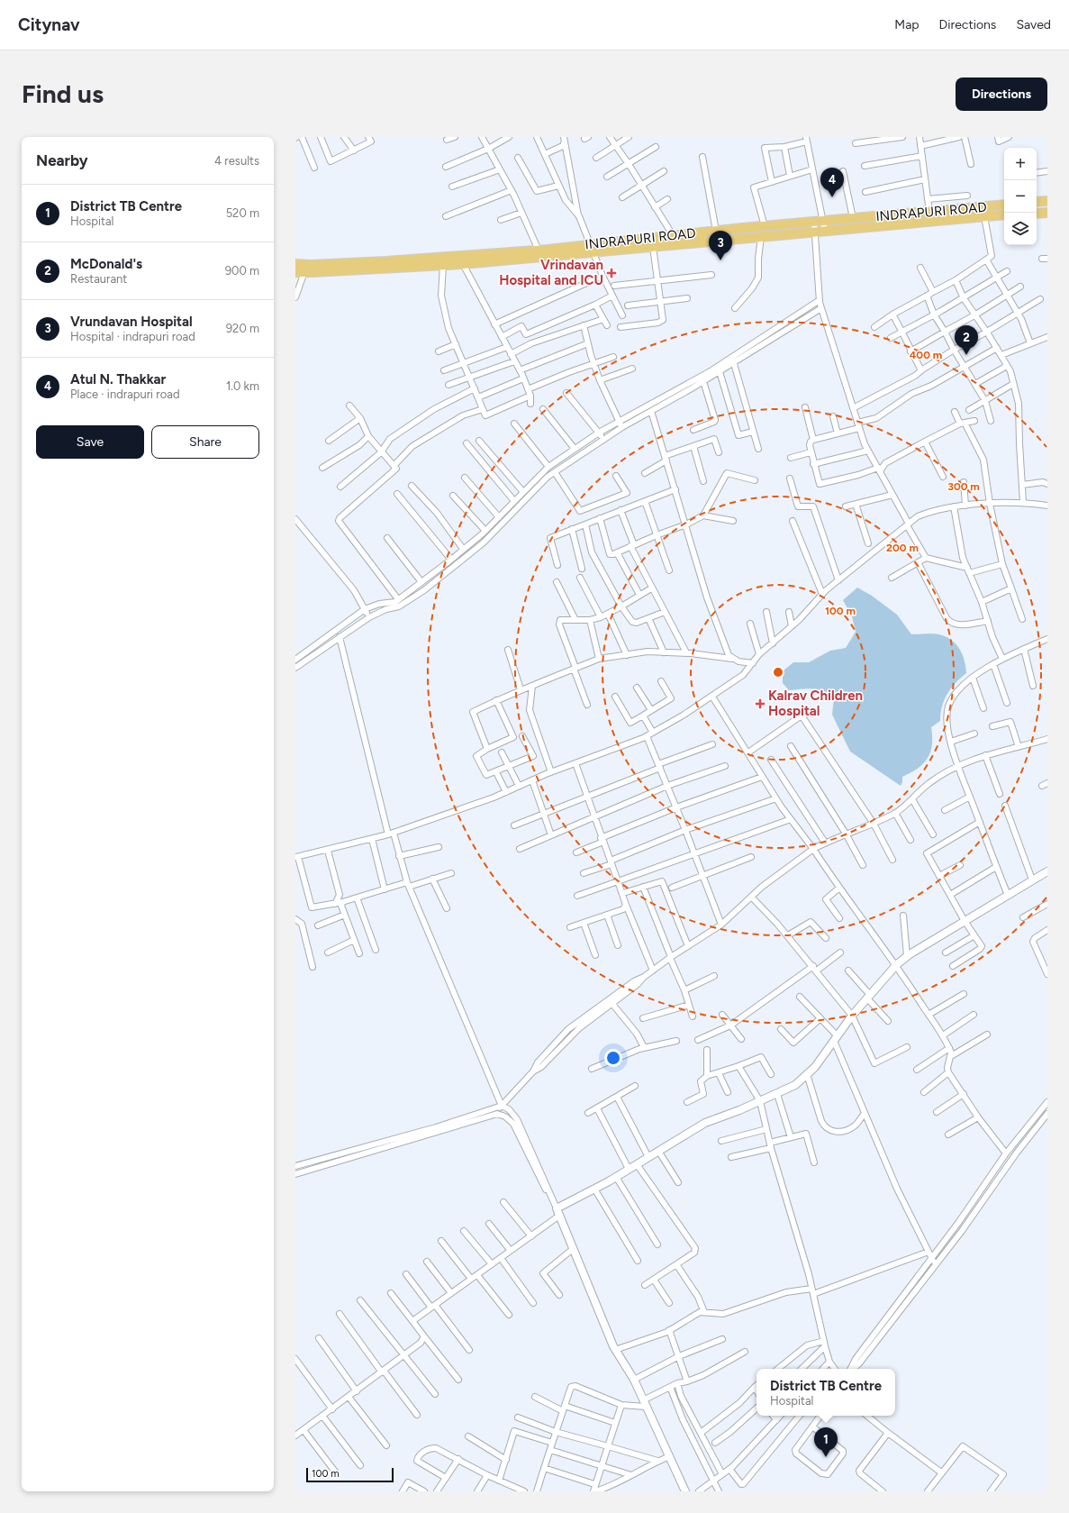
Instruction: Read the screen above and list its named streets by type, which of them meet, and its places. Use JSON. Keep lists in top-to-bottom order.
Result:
{
  "streets": {
    "main road": ["INDRAPURI ROAD"]
  },
  "places": {
    "health": ["Vrindavan Hospital and ICU", "Kalrav Children Hospital"]
  },
  "scale_bar": "100 m",
  "page": {
    "header": "Citynav",
    "nav": ["Map", "Directions", "Saved"],
    "buttons": [
      "Directions",
      ["Save", "Share"]
    ],
    "title": "Find us",
    "heading": ["Nearby", "4 results"],
    "map_buttons": ["+", "−"],
    "pins": [
      "4",
      "3",
      "2",
      "1"
    ],
    "list": [
      {
        "mark": "1",
        "name": "District TB Centre",
        "note": "Hospital",
        "value": "520 m"
      },
      {
        "mark": "2",
        "name": "McDonald's",
        "note": "Restaurant",
        "value": "900 m"
      },
      {
        "mark": "3",
        "name": "Vrundavan Hospital",
        "note": "Hospital · indrapuri road",
        "value": "920 m"
      },
      {
        "mark": "4",
        "name": "Atul N. Thakkar",
        "note": "Place · indrapuri road",
        "value": "1.0 km"
      }
    ],
    "popup": ["District TB Centre", "Hospital"],
    "scale": "100 m"
  },
  "rings": [
    "400 m",
    "300 m",
    "200 m",
    "100 m"
  ]
}
